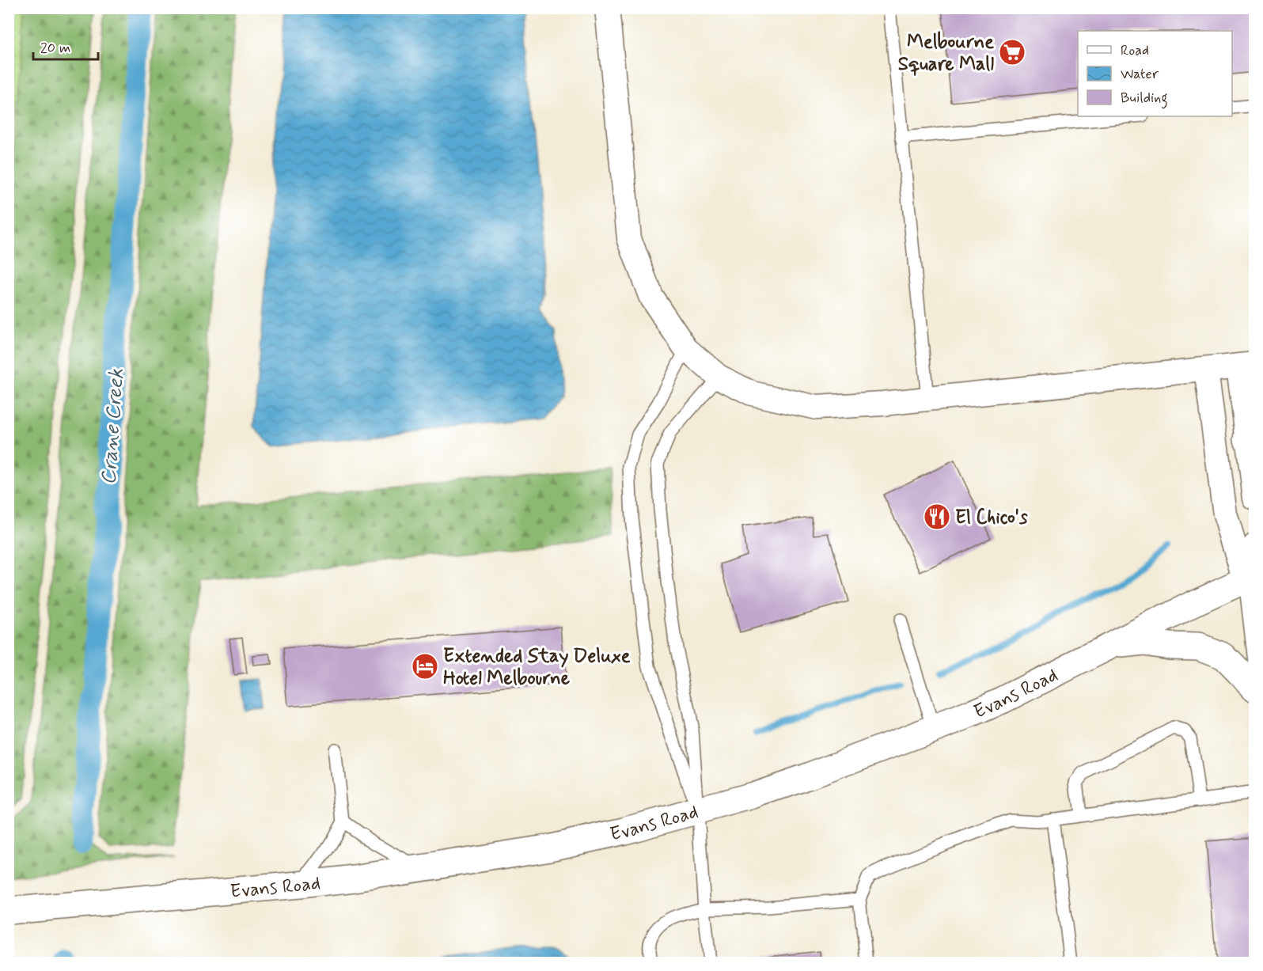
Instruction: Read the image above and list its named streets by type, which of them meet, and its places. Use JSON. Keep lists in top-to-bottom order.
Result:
{
  "streets": {
    "street": ["Evans Road"]
  },
  "water": ["Crane Creek"],
  "places": {
    "supermarket": ["Melbourne Square Mall"],
    "restaurant": ["El Chico's"],
    "hotel": ["Extended Stay Deluxe Hotel Melbourne"]
  },
  "legend": ["Road", "Water", "Building"],
  "scale_bar": "20 m"
}
